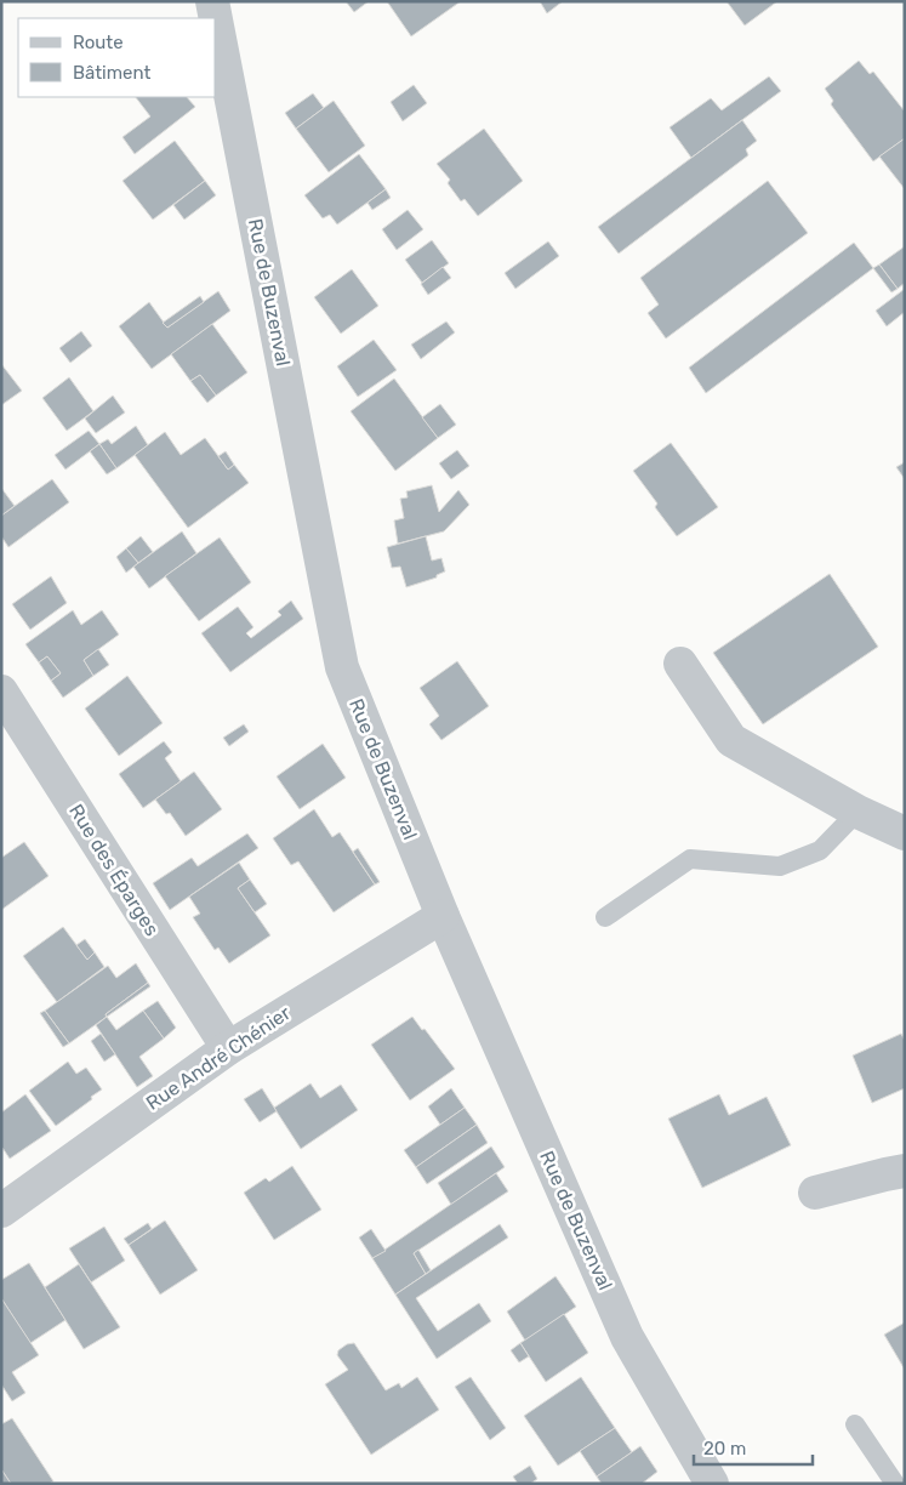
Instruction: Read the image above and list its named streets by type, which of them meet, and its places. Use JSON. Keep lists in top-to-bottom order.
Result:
{
  "streets": {
    "street": ["Rue de Buzenval", "Rue des Éparges", "Rue André Chénier"]
  },
  "crossings": [
    ["Rue de Buzenval", "Rue André Chénier"],
    ["Rue des Éparges", "Rue André Chénier"]
  ],
  "legend": ["Route", "Bâtiment"],
  "scale_bar": "20 m"
}
